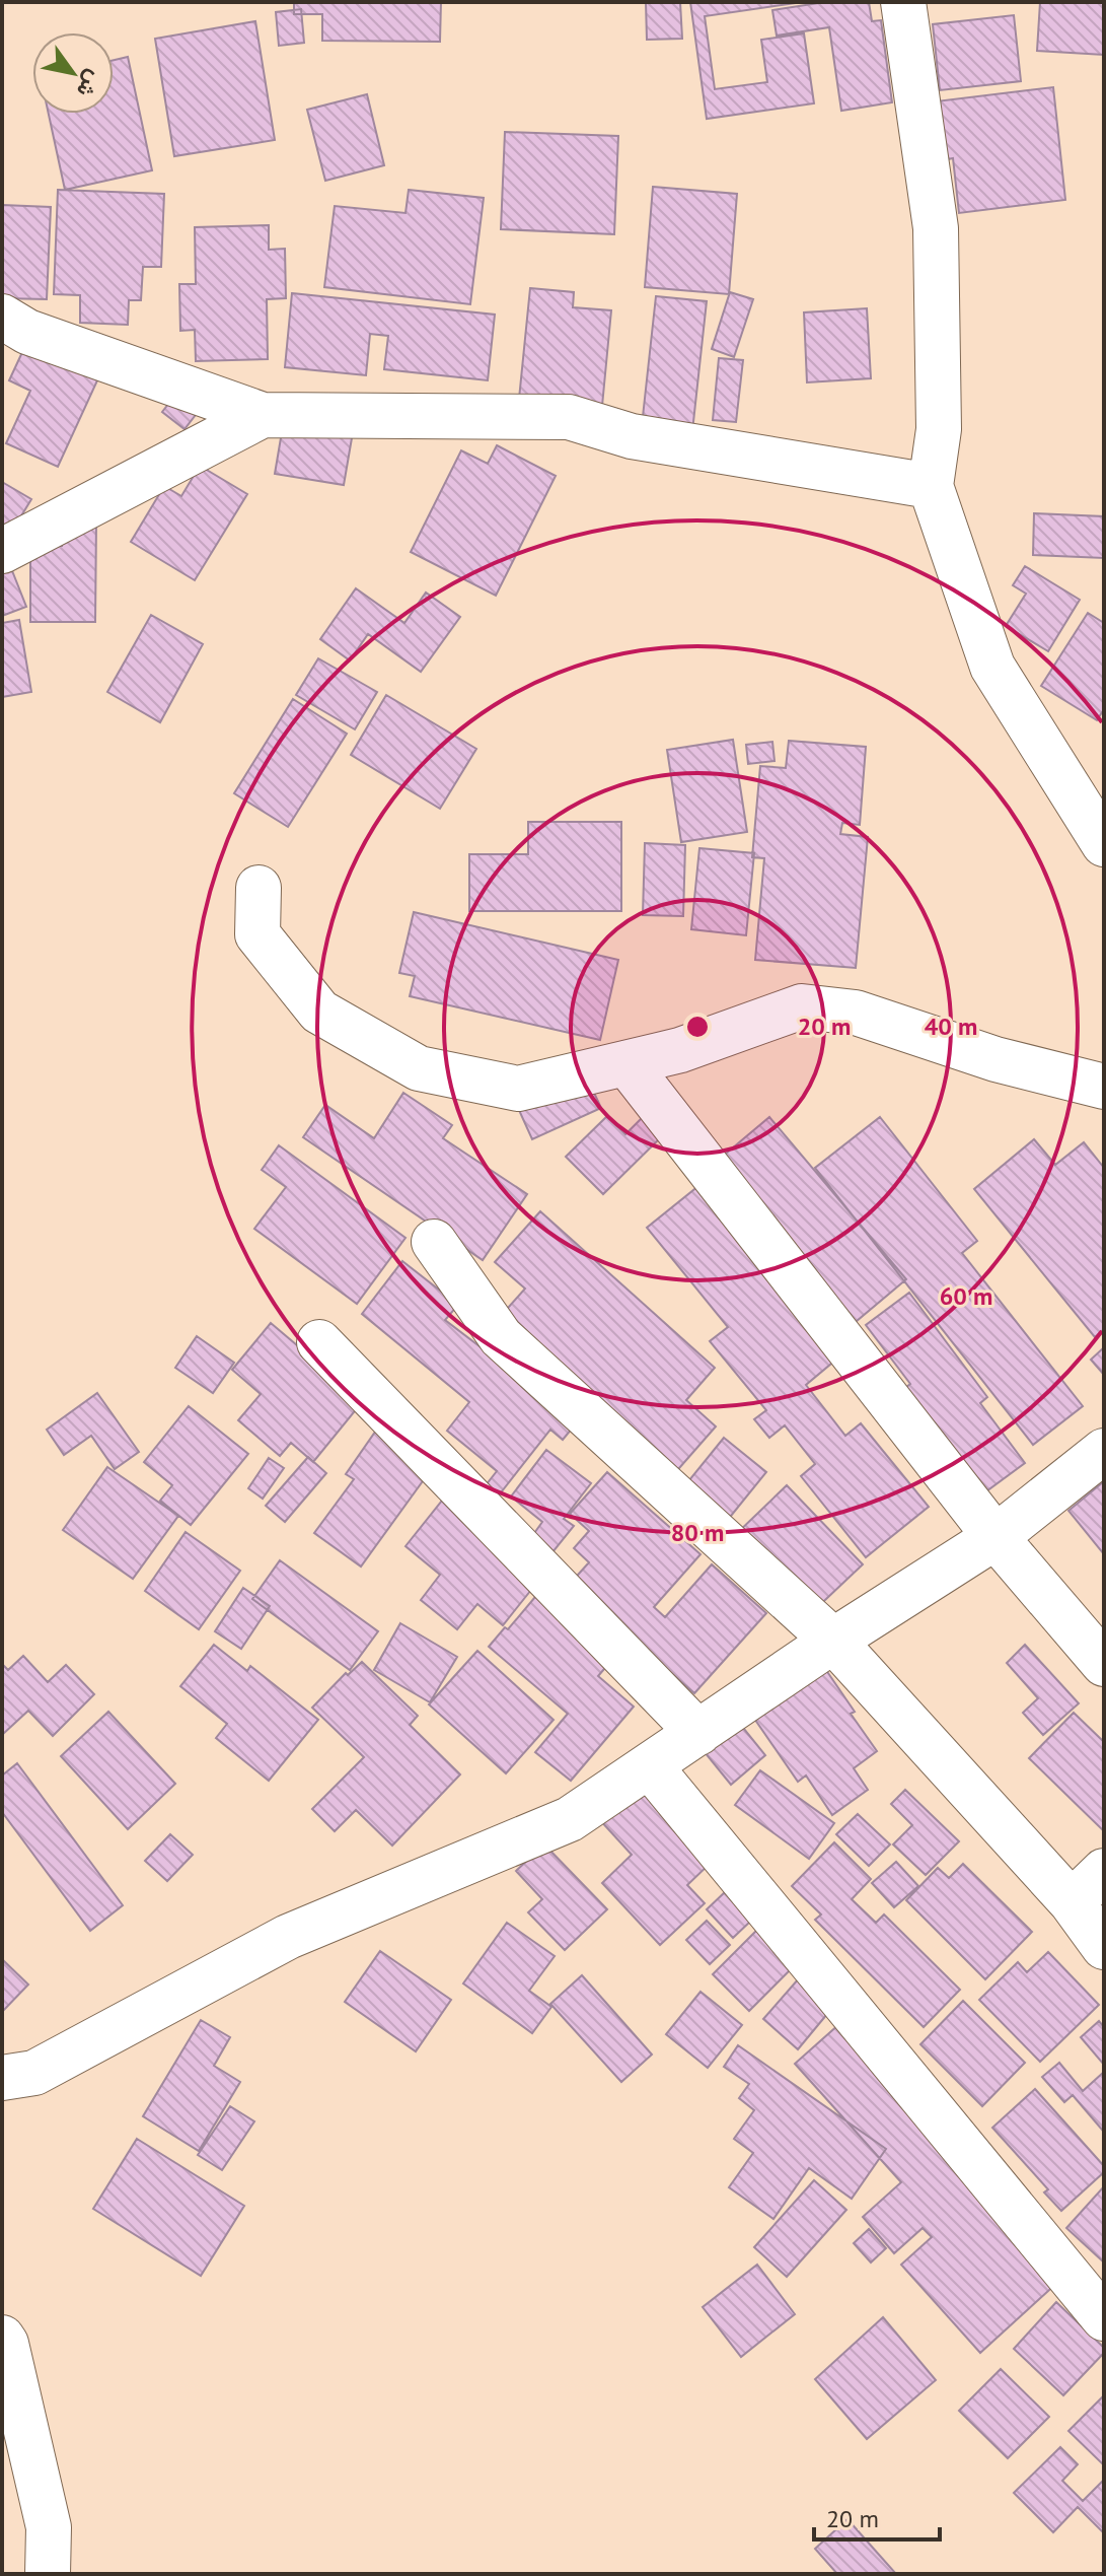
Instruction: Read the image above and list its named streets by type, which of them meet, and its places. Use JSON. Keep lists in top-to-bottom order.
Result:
{
  "scale_bar": "20 m",
  "north": "bottom right",
  "rings": [
    "20 m",
    "40 m",
    "60 m",
    "80 m"
  ]
}
